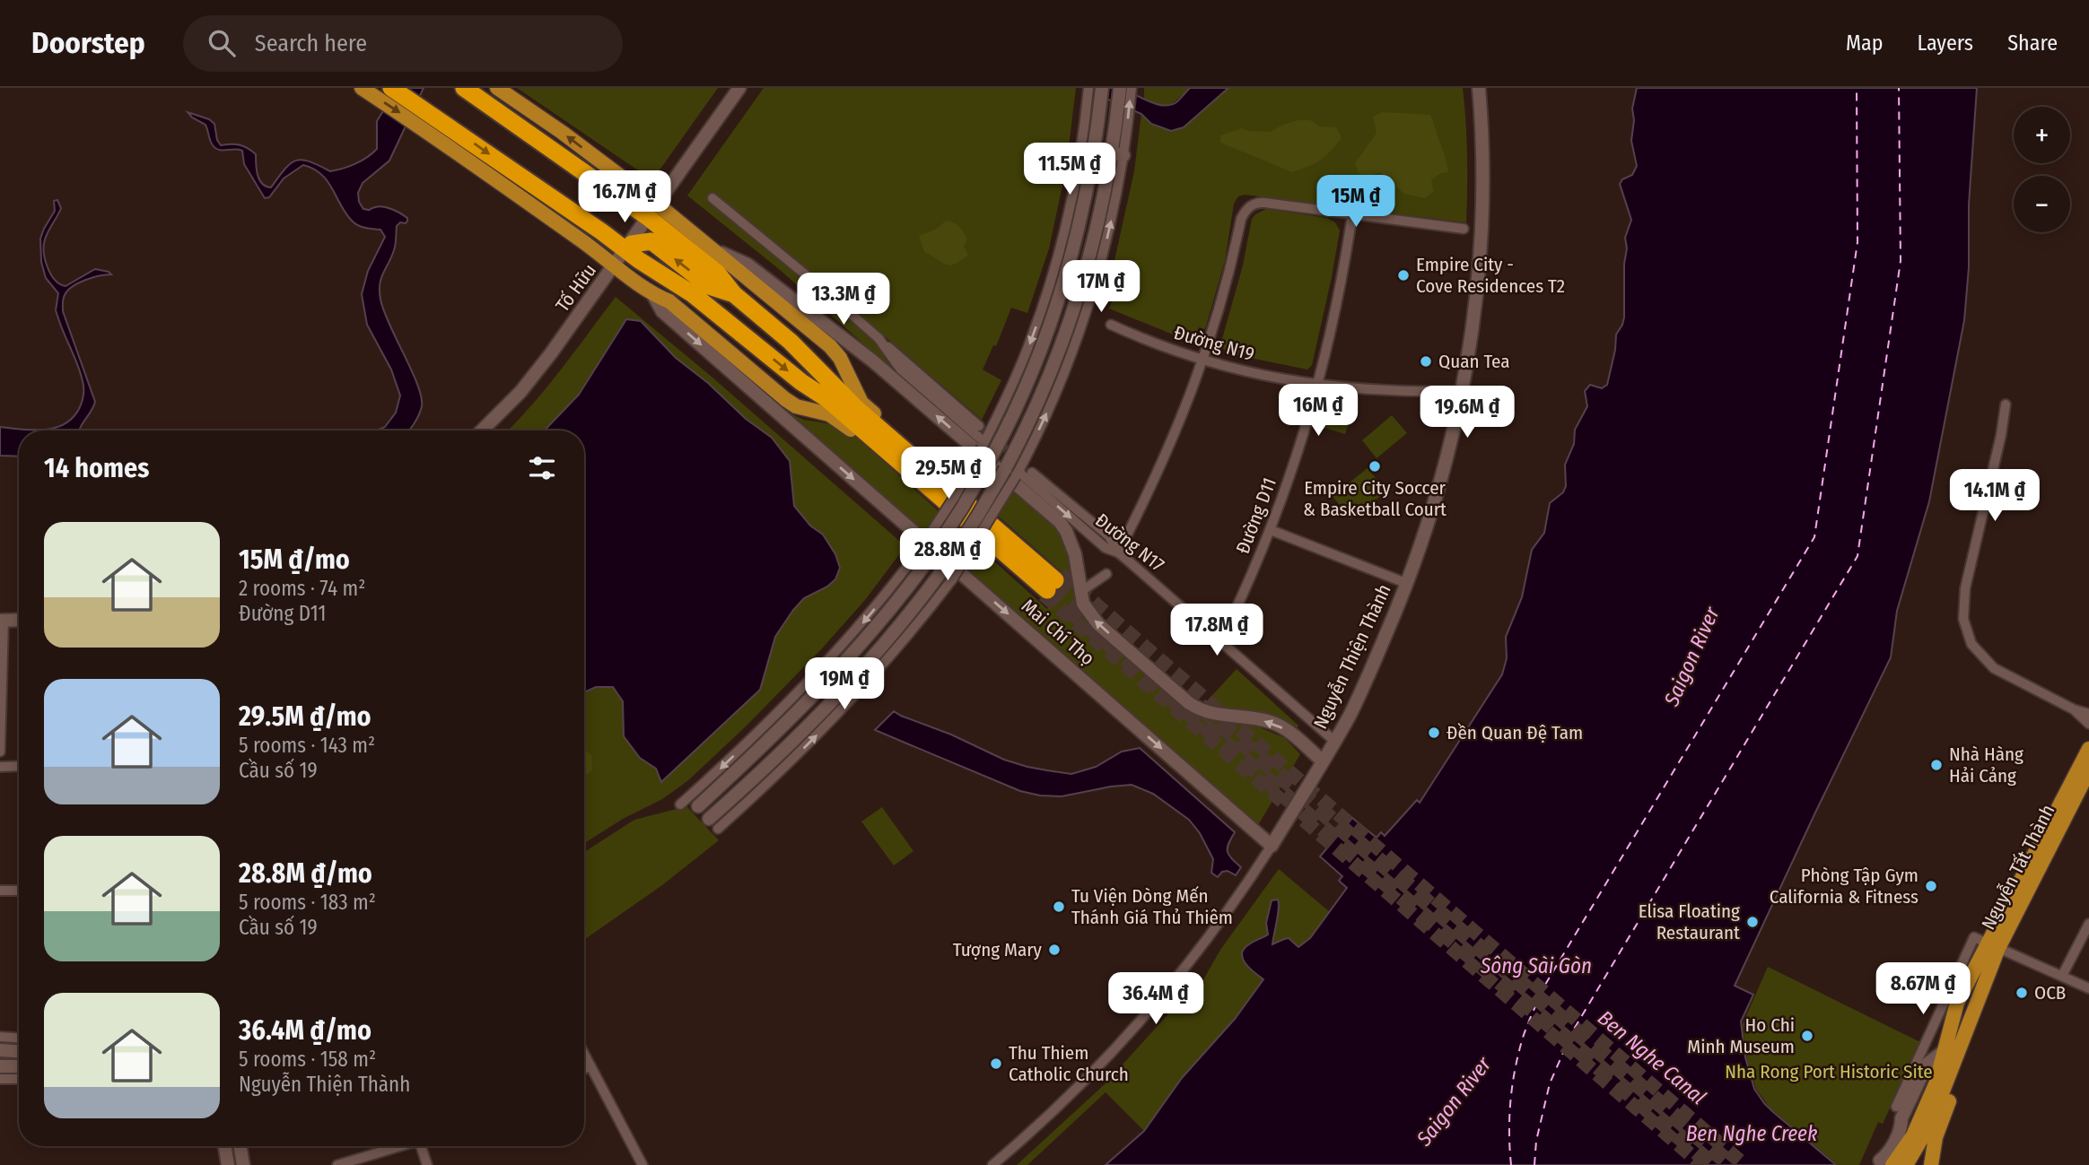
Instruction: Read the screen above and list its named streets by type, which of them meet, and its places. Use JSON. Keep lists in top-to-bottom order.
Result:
{
  "streets": {
    "main road": ["Mai Chí Thọ", "Nguyễn Tất Thành"],
    "street": [
      "Tố Hữu",
      "Đường N19",
      "Đường D11",
      "Đường N17",
      "Nguyễn Thiện Thành"
    ]
  },
  "crossings": [
    ["Tố Hữu", "Mai Chí Thọ"],
    ["Đường N19", "Đường D11"],
    ["Đường N19", "Nguyễn Thiện Thành"],
    ["Đường D11", "Đường N17"],
    ["Đường N17", "Nguyễn Thiện Thành"],
    ["Mai Chí Thọ", "Nguyễn Thiện Thành"]
  ],
  "water": [
    "Saigon River",
    "Sông Sài Gòn",
    "Ben Nghe Canal",
    "Ben Nghe Creek"
  ],
  "parks": ["Nha Rong Port Historic Site"],
  "places": [
    "Empire City - Cove Residences T2",
    "Quan Tea",
    "Empire City Soccer & Basketball Court",
    "Đền Quan Đệ Tam",
    "Nhà Hàng Hải Cảng",
    "Phòng Tập Gym California & Fitness",
    "Tu Viện Dòng Mến Thánh Giá Thủ Thiêm",
    "Elisa Floating Restaurant",
    "Tượng Mary",
    "OCB",
    "Ho Chi Minh Museum",
    "Thu Thiem Catholic Church"
  ],
  "page": {
    "header": "Doorstep",
    "search": "Search here",
    "nav": ["Map", "Layers", "Share"],
    "map_buttons": ["+", "−"],
    "price": [
      "11.5M ₫",
      "16.7M ₫",
      "15M ₫",
      "17M ₫",
      "13.3M ₫",
      "16M ₫",
      "19.6M ₫",
      "29.5M ₫",
      "14.1M ₫",
      "28.8M ₫",
      "17.8M ₫",
      "19M ₫",
      "8.67M ₫",
      "36.4M ₫"
    ],
    "heading": "14 homes",
    "list": [
      {
        "name": "15M ₫/mo",
        "note": "2 rooms · 74 m² · Đường D11"
      },
      {
        "name": "29.5M ₫/mo",
        "note": "5 rooms · 143 m² · Cầu số 19"
      },
      {
        "name": "28.8M ₫/mo",
        "note": "5 rooms · 183 m² · Cầu số 19"
      },
      {
        "name": "36.4M ₫/mo",
        "note": "5 rooms · 158 m² · Nguyễn Thiện Thành"
      }
    ]
  }
}
